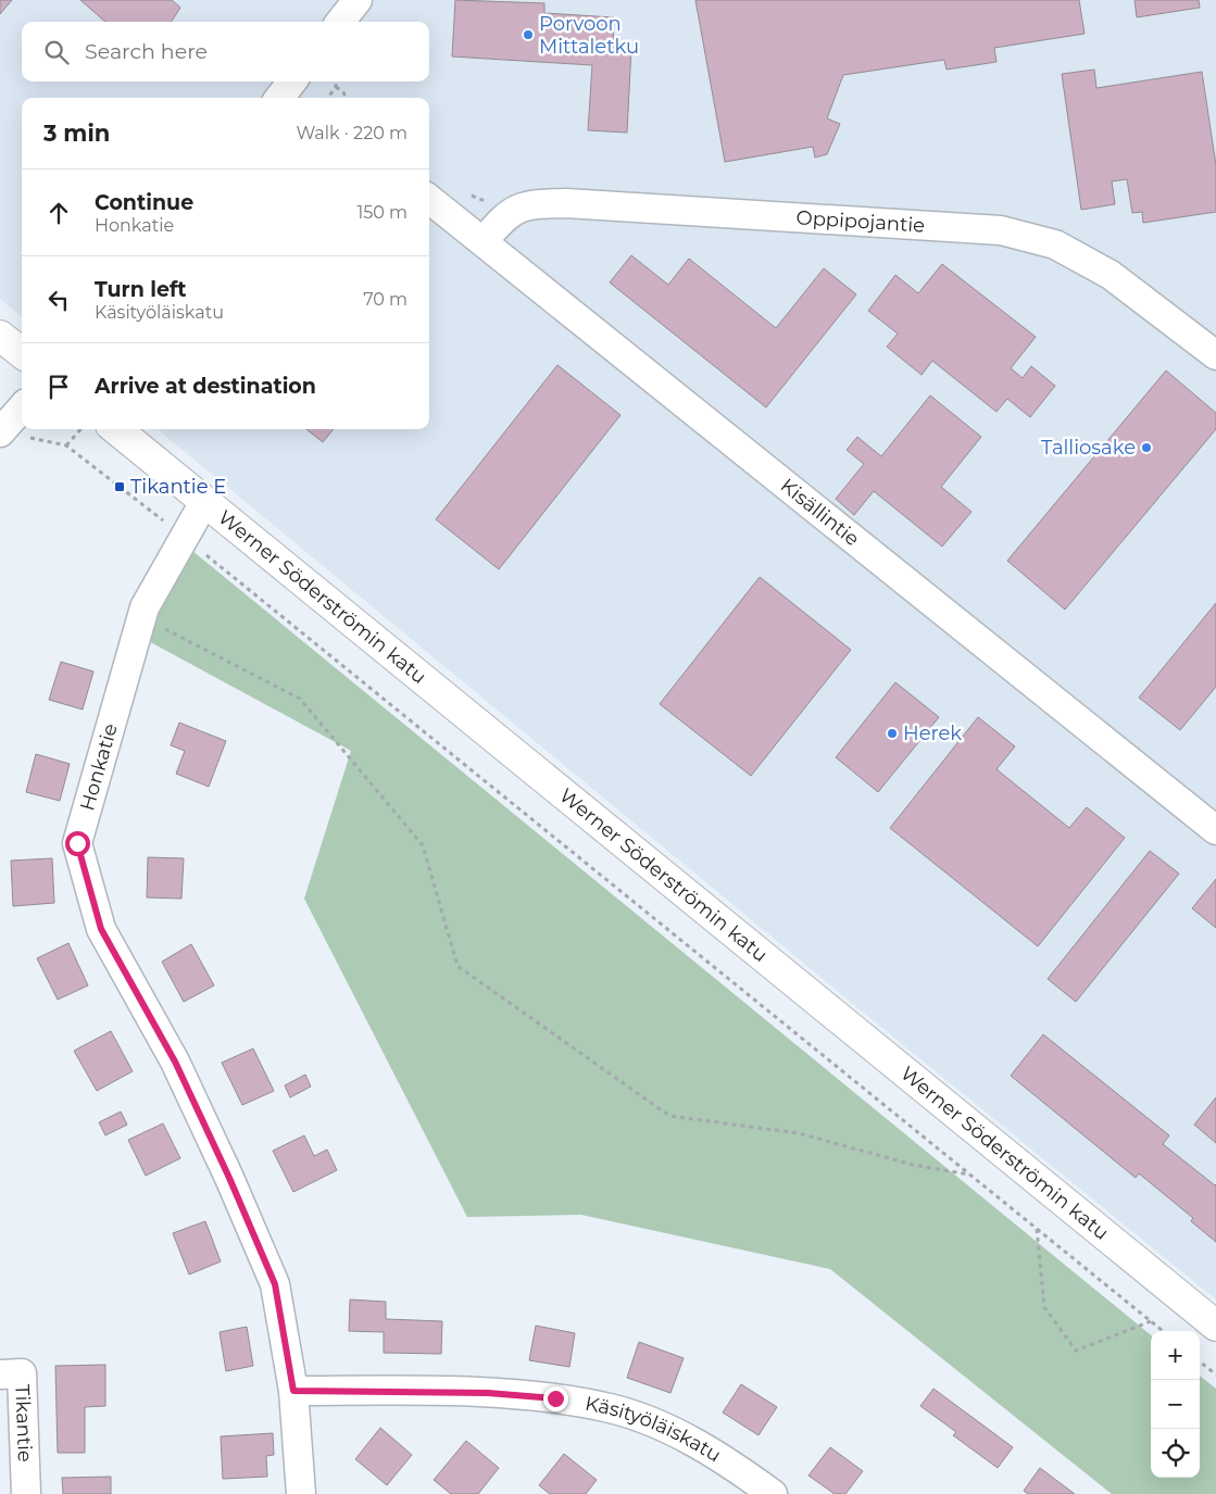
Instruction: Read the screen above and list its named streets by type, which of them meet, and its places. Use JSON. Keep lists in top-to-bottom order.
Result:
{
  "streets": {
    "street": [
      "Oppipojantie",
      "Kisällintie",
      "Werner Söderströmin katu",
      "Honkatie",
      "Tikantie",
      "Käsityöläiskatu"
    ]
  },
  "crossings": [
    ["Oppipojantie", "Kisällintie"],
    ["Werner Söderströmin katu", "Honkatie"],
    ["Honkatie", "Käsityöläiskatu"]
  ],
  "places": {
    "other": ["Porvoon Mittaletku", "Talliosake", "Herek"],
    "transit": ["Tikantie E"]
  },
  "page": {
    "search": "Search here",
    "heading": ["3 min", "Walk · 220 m"],
    "list": [
      ["Continue", "Honkatie", "150 m"],
      ["Turn left", "Käsityöläiskatu", "70 m"],
      "Arrive at destination"
    ],
    "map_buttons": ["+", "−"]
  }
}
